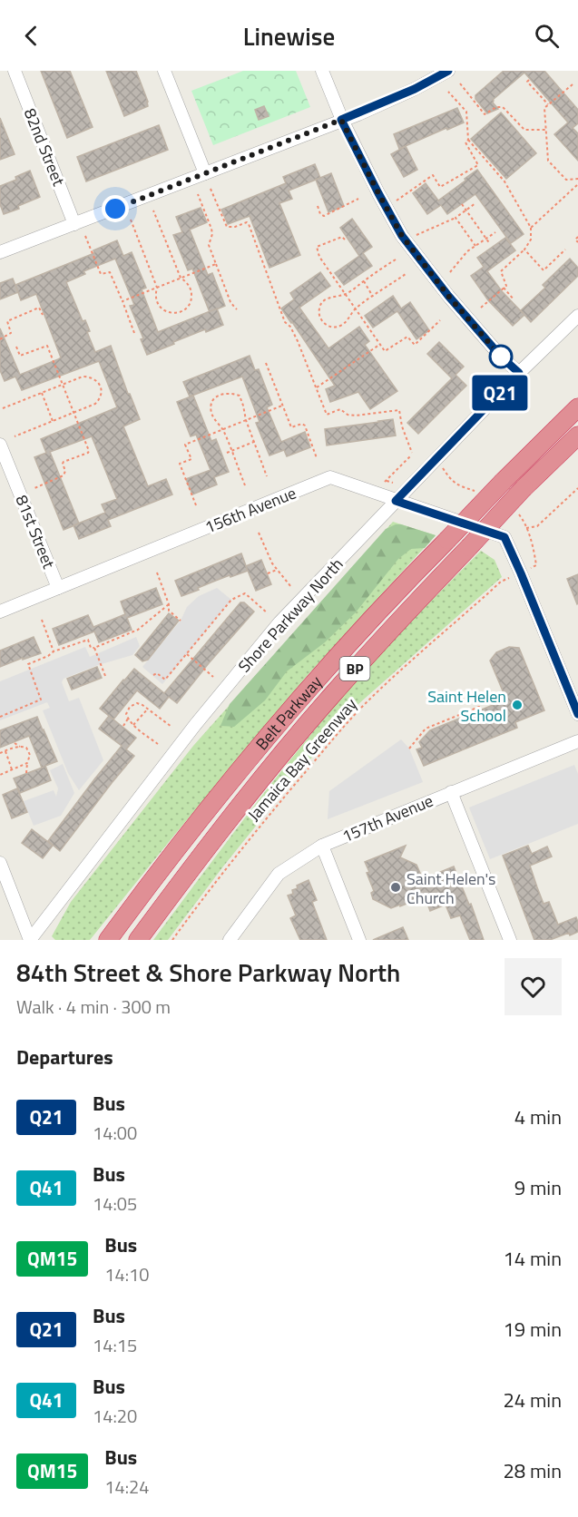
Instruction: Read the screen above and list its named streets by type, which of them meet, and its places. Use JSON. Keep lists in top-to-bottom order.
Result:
{
  "streets": {
    "highway": ["BP", "Belt Parkway"],
    "street": [
      "82nd Street",
      "156th Avenue",
      "81st Street",
      "Shore Parkway North",
      "157th Avenue"
    ],
    "path": ["Jamaica Bay Greenway"]
  },
  "crossings": [
    ["156th Avenue", "81st Street"],
    ["156th Avenue", "Shore Parkway North"],
    ["156th Avenue", "Jamaica Bay Greenway"]
  ],
  "places": ["Saint Helen School", "Saint Helen's Church"],
  "lines": ["bus line Q21"],
  "page": {
    "header": "Linewise",
    "on_map": "Q21",
    "heading": [
      ["84th Street & Shore Parkway North", "Walk · 4 min · 300 m"],
      "Departures"
    ],
    "list": [
      {
        "mark": "Q21",
        "name": "Bus",
        "note": "14:00",
        "value": "4 min"
      },
      {
        "mark": "Q41",
        "name": "Bus",
        "note": "14:05",
        "value": "9 min"
      },
      {
        "mark": "QM15",
        "name": "Bus",
        "note": "14:10",
        "value": "14 min"
      },
      {
        "mark": "Q21",
        "name": "Bus",
        "note": "14:15",
        "value": "19 min"
      },
      {
        "mark": "Q41",
        "name": "Bus",
        "note": "14:20",
        "value": "24 min"
      },
      {
        "mark": "QM15",
        "name": "Bus",
        "note": "14:24",
        "value": "28 min"
      }
    ]
  }
}
